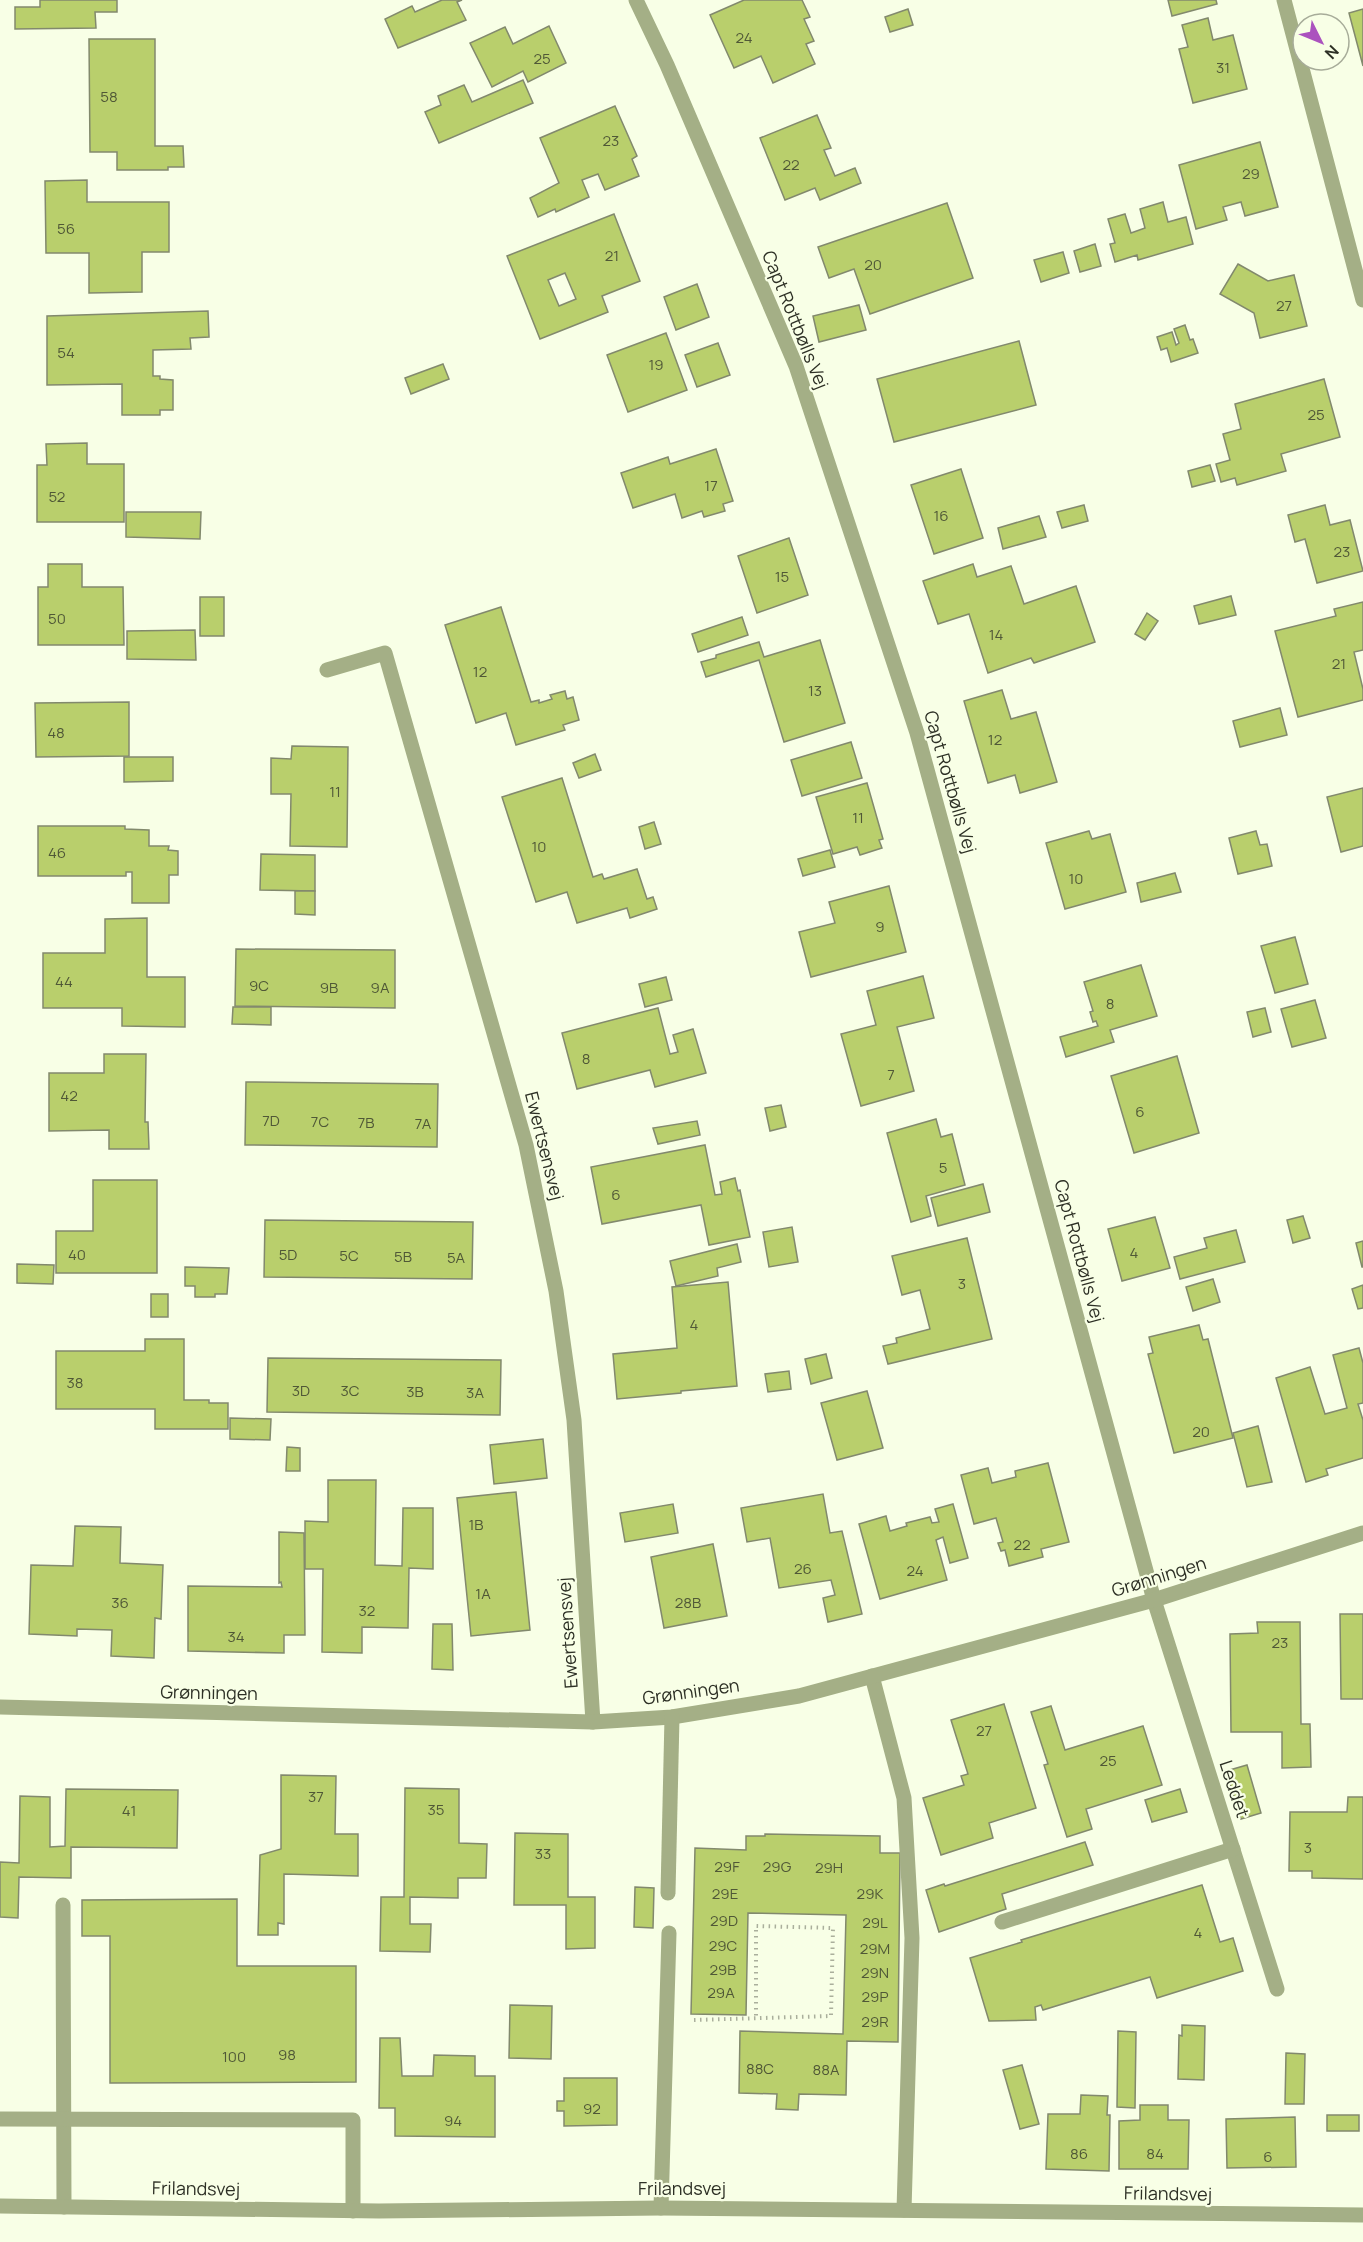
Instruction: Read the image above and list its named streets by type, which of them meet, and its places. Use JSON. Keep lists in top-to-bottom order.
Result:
{
  "streets": {
    "street": [
      "Capt Rottbølls Vej",
      "Ewertsensvej",
      "Grønningen",
      "Leddet",
      "Frilandsvej"
    ]
  },
  "crossings": [
    ["Capt Rottbølls Vej", "Grønningen"],
    ["Capt Rottbølls Vej", "Leddet"],
    ["Ewertsensvej", "Grønningen"],
    ["Grønningen", "Leddet"]
  ],
  "house_numbers": [
    "24",
    "25",
    "31",
    "58",
    "23",
    "22",
    "29",
    "56",
    "21",
    "20",
    "27",
    "54",
    "19",
    "25",
    "17",
    "52",
    "16",
    "23",
    "15",
    "50",
    "14",
    "21",
    "12",
    "13",
    "48",
    "12",
    "11",
    "11",
    "10",
    "46",
    "10",
    "9",
    "44",
    "9C",
    "9B",
    "9A",
    "8",
    "8",
    "7",
    "42",
    "6",
    "7D",
    "7C",
    "7B",
    "7A",
    "5",
    "6",
    "4",
    "40",
    "5D",
    "5C",
    "5B",
    "5A",
    "3",
    "4",
    "38",
    "3D",
    "3C",
    "3B",
    "3A",
    "20",
    "1B",
    "22",
    "26",
    "24",
    "1A",
    "36",
    "28B",
    "32",
    "34",
    "23",
    "27",
    "25",
    "37",
    "35",
    "41",
    "3",
    "33",
    "29F",
    "29G",
    "29H",
    "29E",
    "29K",
    "29D",
    "29L",
    "4",
    "29C",
    "29M",
    "29B",
    "29N",
    "29A",
    "29P",
    "29R",
    "98",
    "100",
    "88C",
    "88A",
    "92",
    "94",
    "86",
    "84",
    "6"
  ],
  "north": "bottom right"
}
